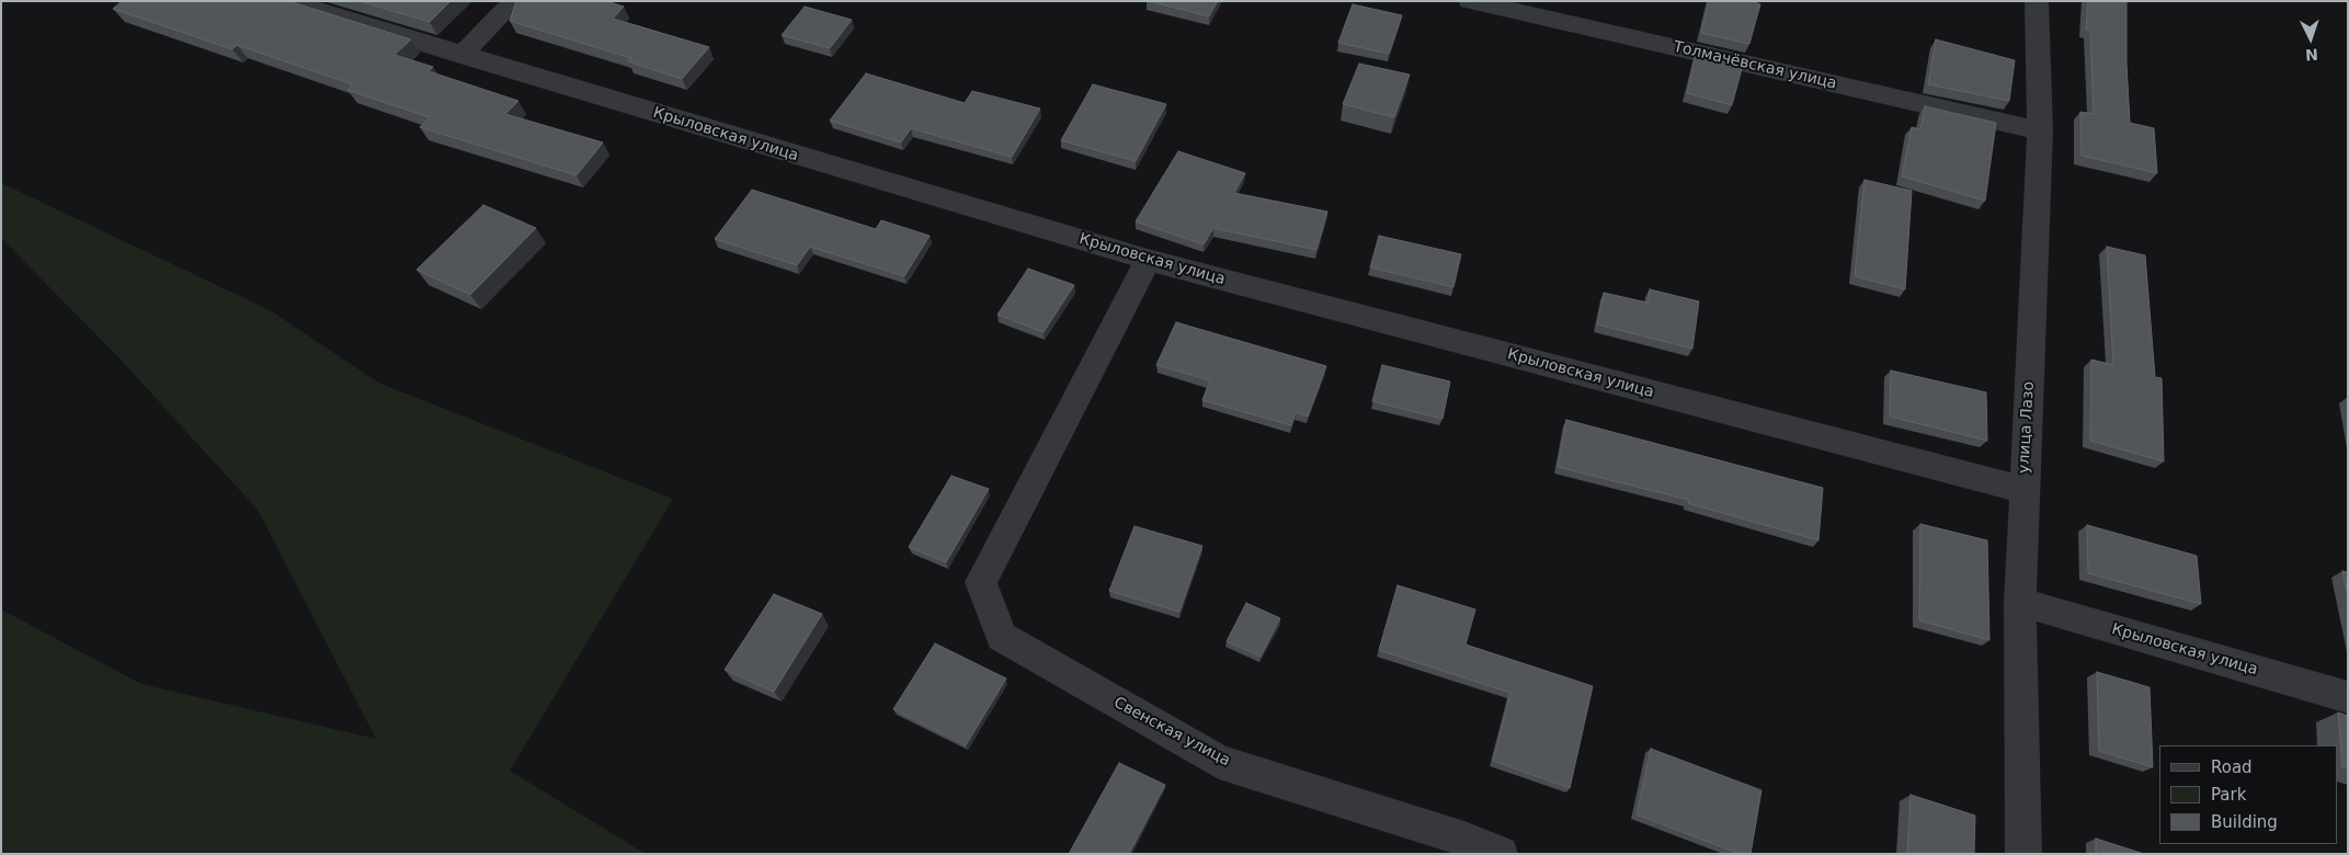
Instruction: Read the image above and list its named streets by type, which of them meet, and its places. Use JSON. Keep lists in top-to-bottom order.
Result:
{
  "streets": {
    "street": [
      "Толмачёвская улица",
      "Крыловская улица",
      "улица Лазо",
      "Свенская улица"
    ]
  },
  "crossings": [
    ["Толмачёвская улица", "улица Лазо"],
    ["Крыловская улица", "улица Лазо"],
    ["Крыловская улица", "Свенская улица"]
  ],
  "legend": ["Road", "Park", "Building"],
  "north": "bottom"
}
